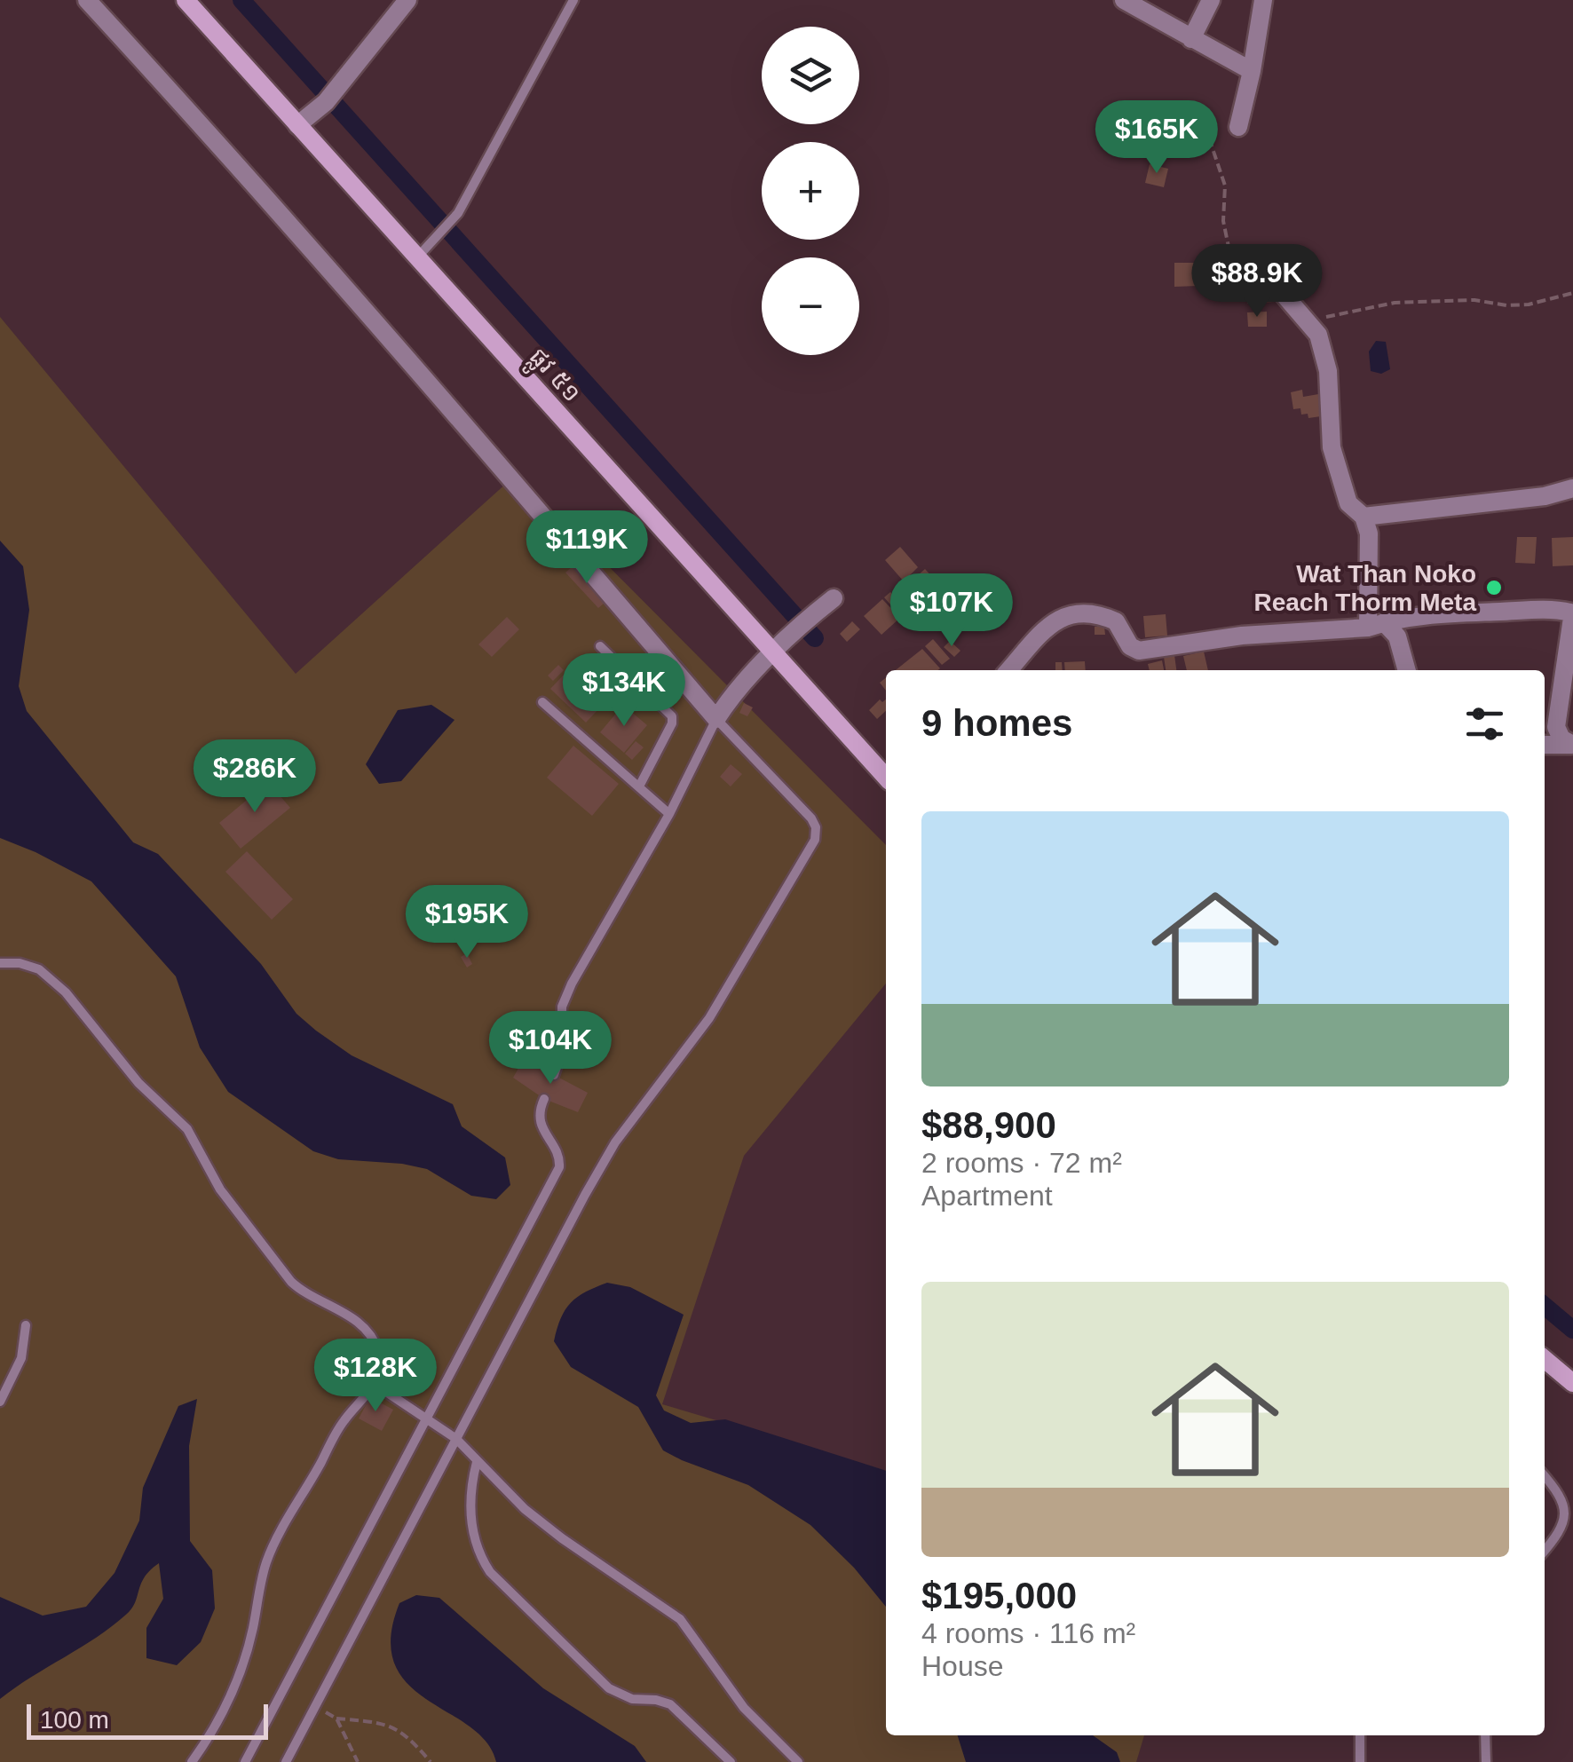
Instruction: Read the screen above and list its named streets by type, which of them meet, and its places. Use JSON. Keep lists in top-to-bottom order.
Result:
{
  "streets": {
    "main road": ["ផ្លូវ ៥១"]
  },
  "places": ["Wat Than Noko Reach Thorm Meta"],
  "scale_bar": "100 m",
  "page": {
    "map_buttons": ["+", "−"],
    "price": [
      "$165K",
      "$88.9K",
      "$119K",
      "$107K",
      "$134K",
      "$286K",
      "$195K",
      "$104K",
      "$128K"
    ],
    "heading": "9 homes",
    "list": [
      {
        "name": "$88,900",
        "note": "2 rooms · 72 m² · Apartment"
      },
      {
        "name": "$195,000",
        "note": "4 rooms · 116 m² · House"
      }
    ],
    "scale": "100 m"
  }
}
